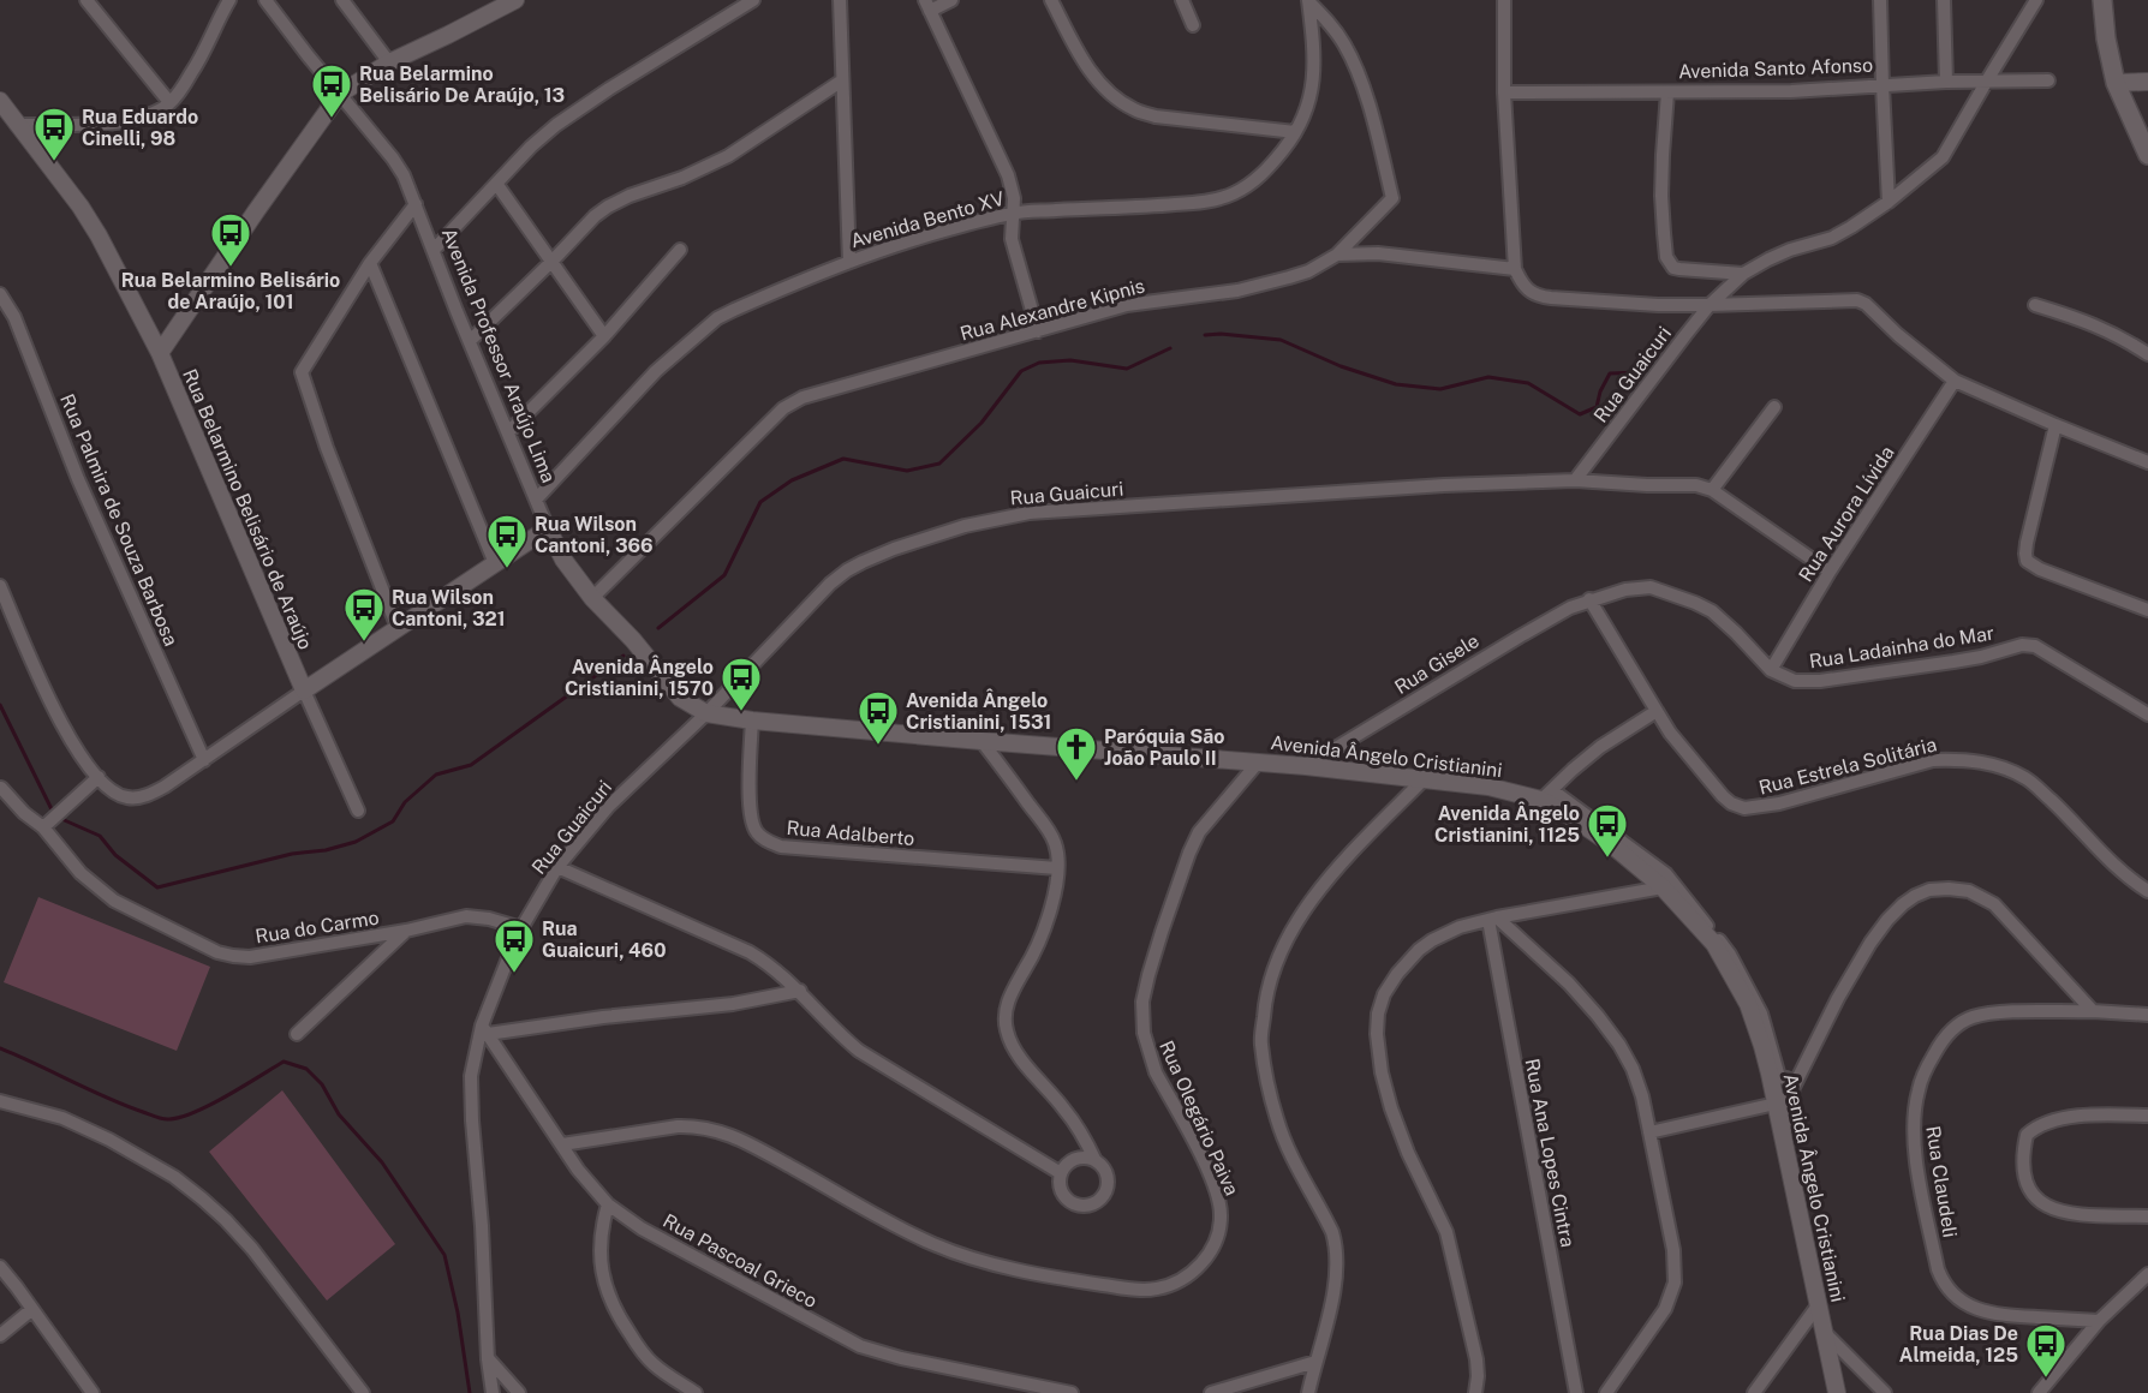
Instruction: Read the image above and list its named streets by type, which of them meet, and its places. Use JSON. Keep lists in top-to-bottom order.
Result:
{
  "streets": {
    "street": [
      "Avenida Santo Afonso",
      "Avenida Bento XV",
      "Rua Alexandre Kipnis",
      "Avenida Professor Araújo Lima",
      "Rua Guaicuri",
      "Rua Belarmino Belisário de Araújo",
      "Rua Aurora Lívida",
      "Rua Palmira de Souza Barbosa",
      "Rua Ladainha do Mar",
      "Rua Gisele",
      "Avenida Ângelo Cristianini",
      "Rua Estrela Solitária",
      "Rua Adalberto",
      "Rua do Carmo",
      "Rua Olegário Paiva",
      "Rua Ana Lopes Cintra",
      "Rua Claudeli",
      "Rua Pascoal Grieco"
    ]
  },
  "crossings": [
    ["Avenida Santo Afonso", "Rua Guaicuri"],
    ["Avenida Bento XV", "Rua Alexandre Kipnis"],
    ["Avenida Bento XV", "Avenida Professor Araújo Lima"],
    ["Rua Alexandre Kipnis", "Avenida Professor Araújo Lima"],
    ["Avenida Professor Araújo Lima", "Rua Guaicuri"],
    ["Avenida Professor Araújo Lima", "Rua Belarmino Belisário de Araújo"],
    ["Avenida Professor Araújo Lima", "Avenida Ângelo Cristianini"],
    ["Rua Guaicuri", "Avenida Ângelo Cristianini"],
    ["Rua Guaicuri", "Rua do Carmo"],
    ["Rua Guaicuri", "Rua Pascoal Grieco"],
    ["Rua Aurora Lívida", "Rua Ladainha do Mar"],
    ["Rua Ladainha do Mar", "Rua Gisele"],
    ["Rua Gisele", "Avenida Ângelo Cristianini"],
    ["Avenida Ângelo Cristianini", "Rua Adalberto"],
    ["Avenida Ângelo Cristianini", "Rua Olegário Paiva"],
    ["Rua Olegário Paiva", "Rua Pascoal Grieco"]
  ],
  "places": {
    "bus stop": [
      "Rua Belarmino Belisário De Araújo, 13",
      "Rua Eduardo Cinelli, 98",
      "Rua Belarmino Belisário de Araújo, 101",
      "Rua Wilson Cantoni, 366",
      "Rua Wilson Cantoni, 321",
      "Avenida Ângelo Cristianini, 1570",
      "Avenida Ângelo Cristianini, 1531",
      "Avenida Ângelo Cristianini, 1125",
      "Rua Guaicuri, 460",
      "Rua Dias De Almeida, 125"
    ],
    "church": ["Paróquia São João Paulo II"]
  }
}
